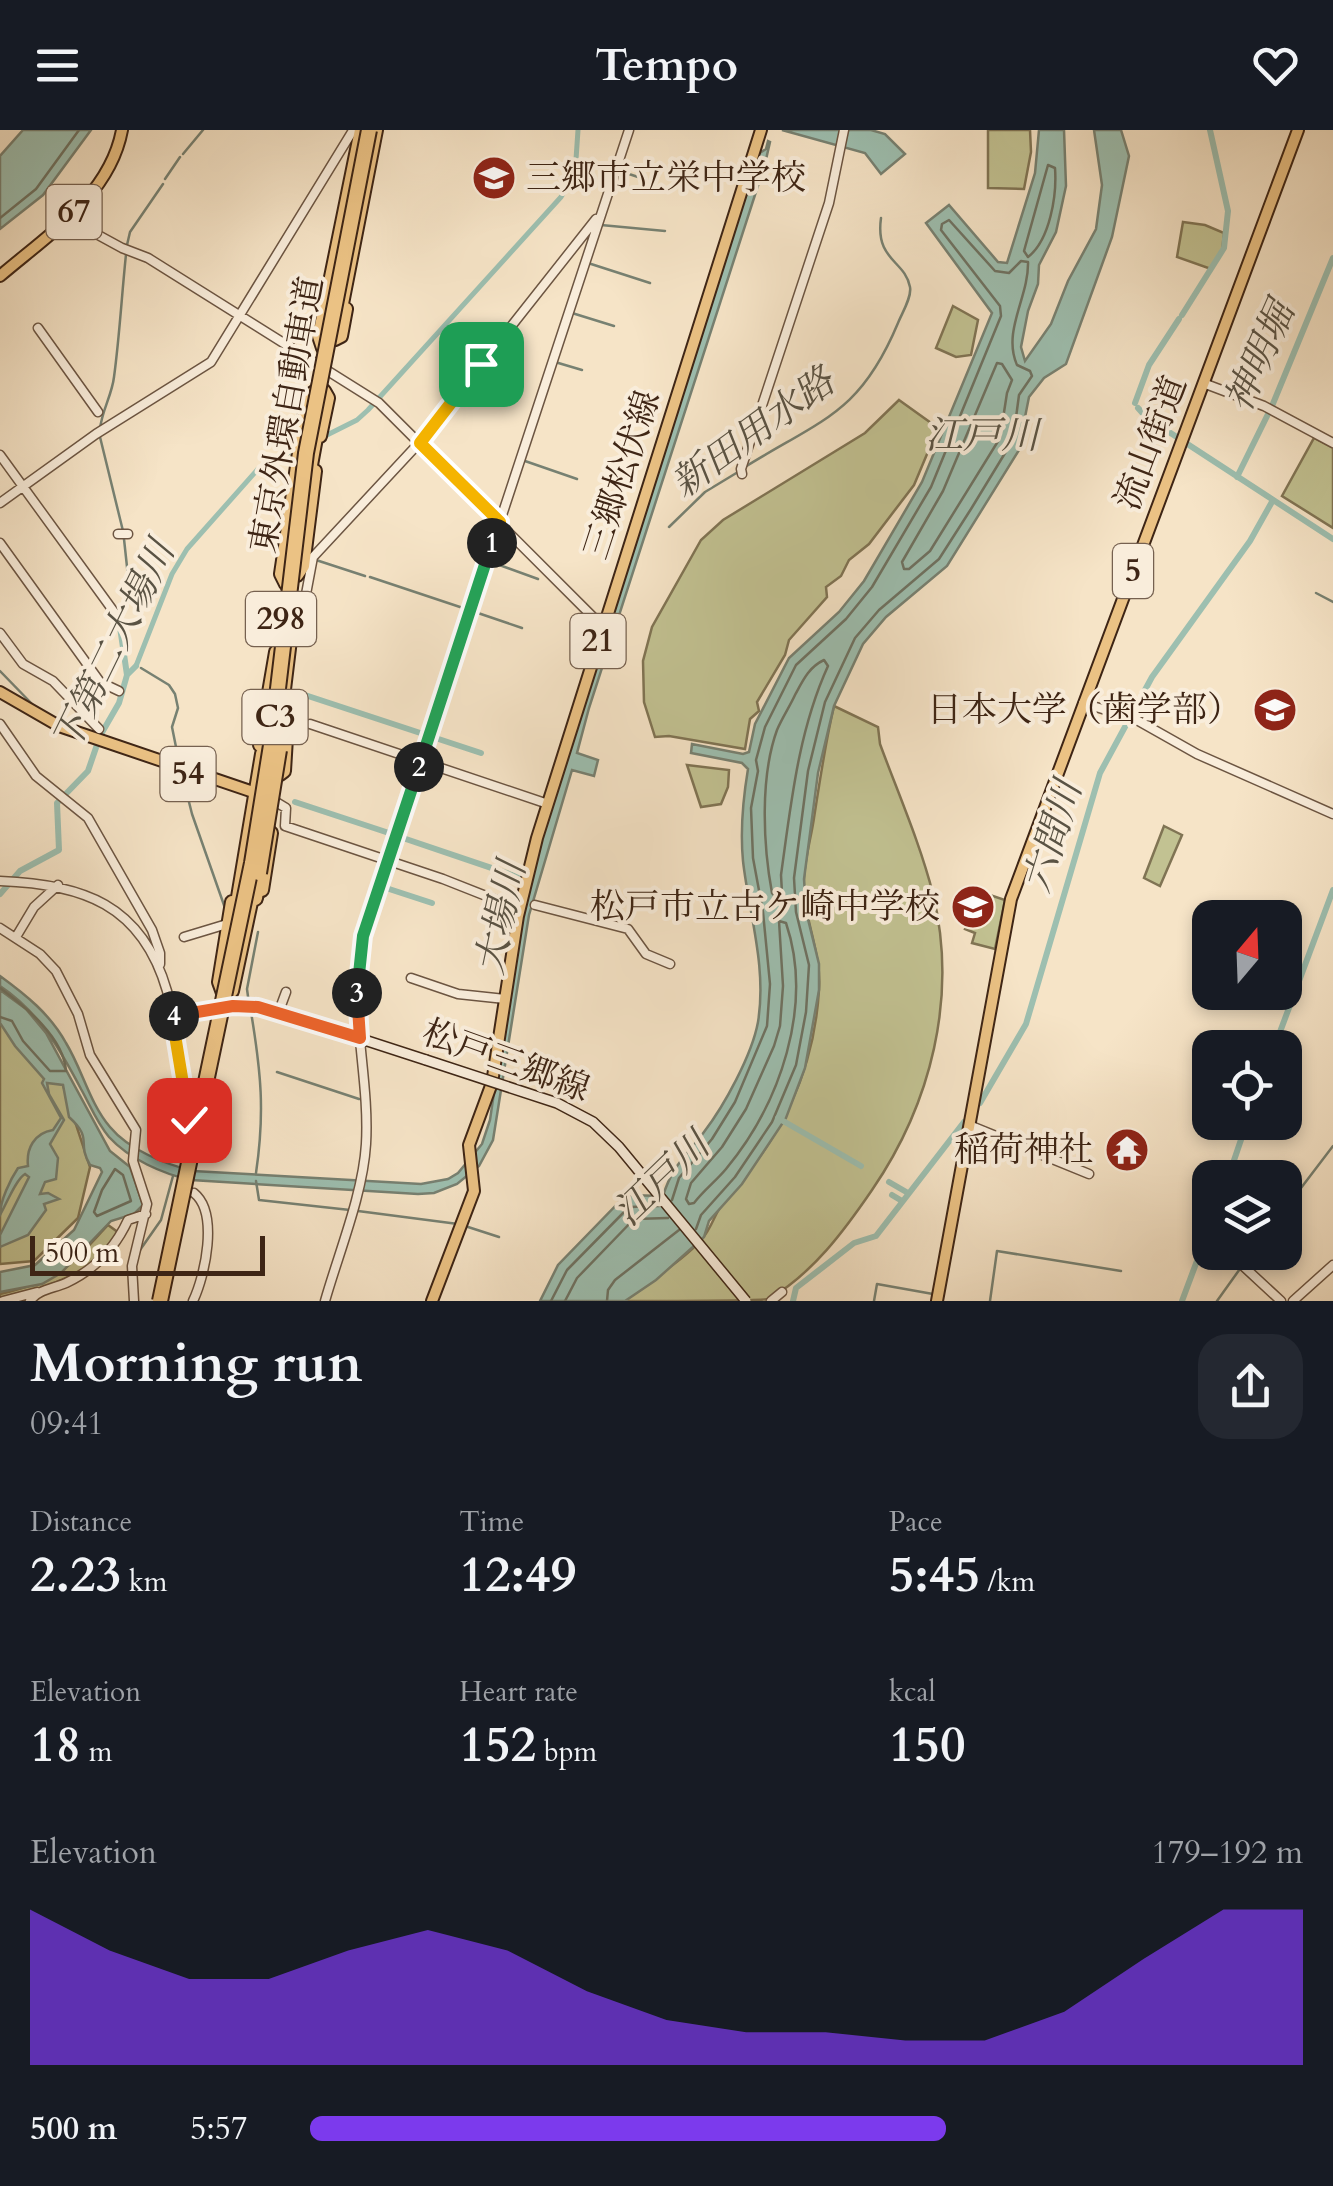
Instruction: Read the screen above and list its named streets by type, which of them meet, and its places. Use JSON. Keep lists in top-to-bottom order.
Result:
{
  "streets": {
    "highway": ["東京外環自動車道", "298", "C3"],
    "main road": [
      "67",
      "流山街道",
      "三郷松伏線",
      "5",
      "21",
      "54",
      "松戸三郷線"
    ]
  },
  "crossings": [
    ["東京外環自動車道", "298"],
    ["298", "54"],
    ["298", "松戸三郷線"]
  ],
  "water": [
    "神明堀",
    "新田用水路",
    "江戸川",
    "下第二大場川",
    "六間川",
    "大場川"
  ],
  "places": {
    "school or university": ["三郷市立栄中学校", "日本大学（歯学部）", "松戸市立古ケ崎中学校"],
    "temple": ["稲荷神社"]
  },
  "scale_bar": "500 m",
  "north": "top",
  "page": {
    "header": "Tempo",
    "pins": [
      "1",
      "2",
      "3",
      "4"
    ],
    "scale": "500 m",
    "heading": ["Morning run", "09:41"],
    "stats": [
      ["Distance", "2.23 km"],
      ["Time", "12:49"],
      ["Pace", "5:45 /km"],
      ["Elevation", "18 m"],
      ["Heart rate", "152 bpm"],
      ["kcal", "150"]
    ],
    "chart": ["Elevation", "179–192 m"],
    "list": [
      {
        "name": "500 m",
        "note": "5:57"
      }
    ]
  }
}
